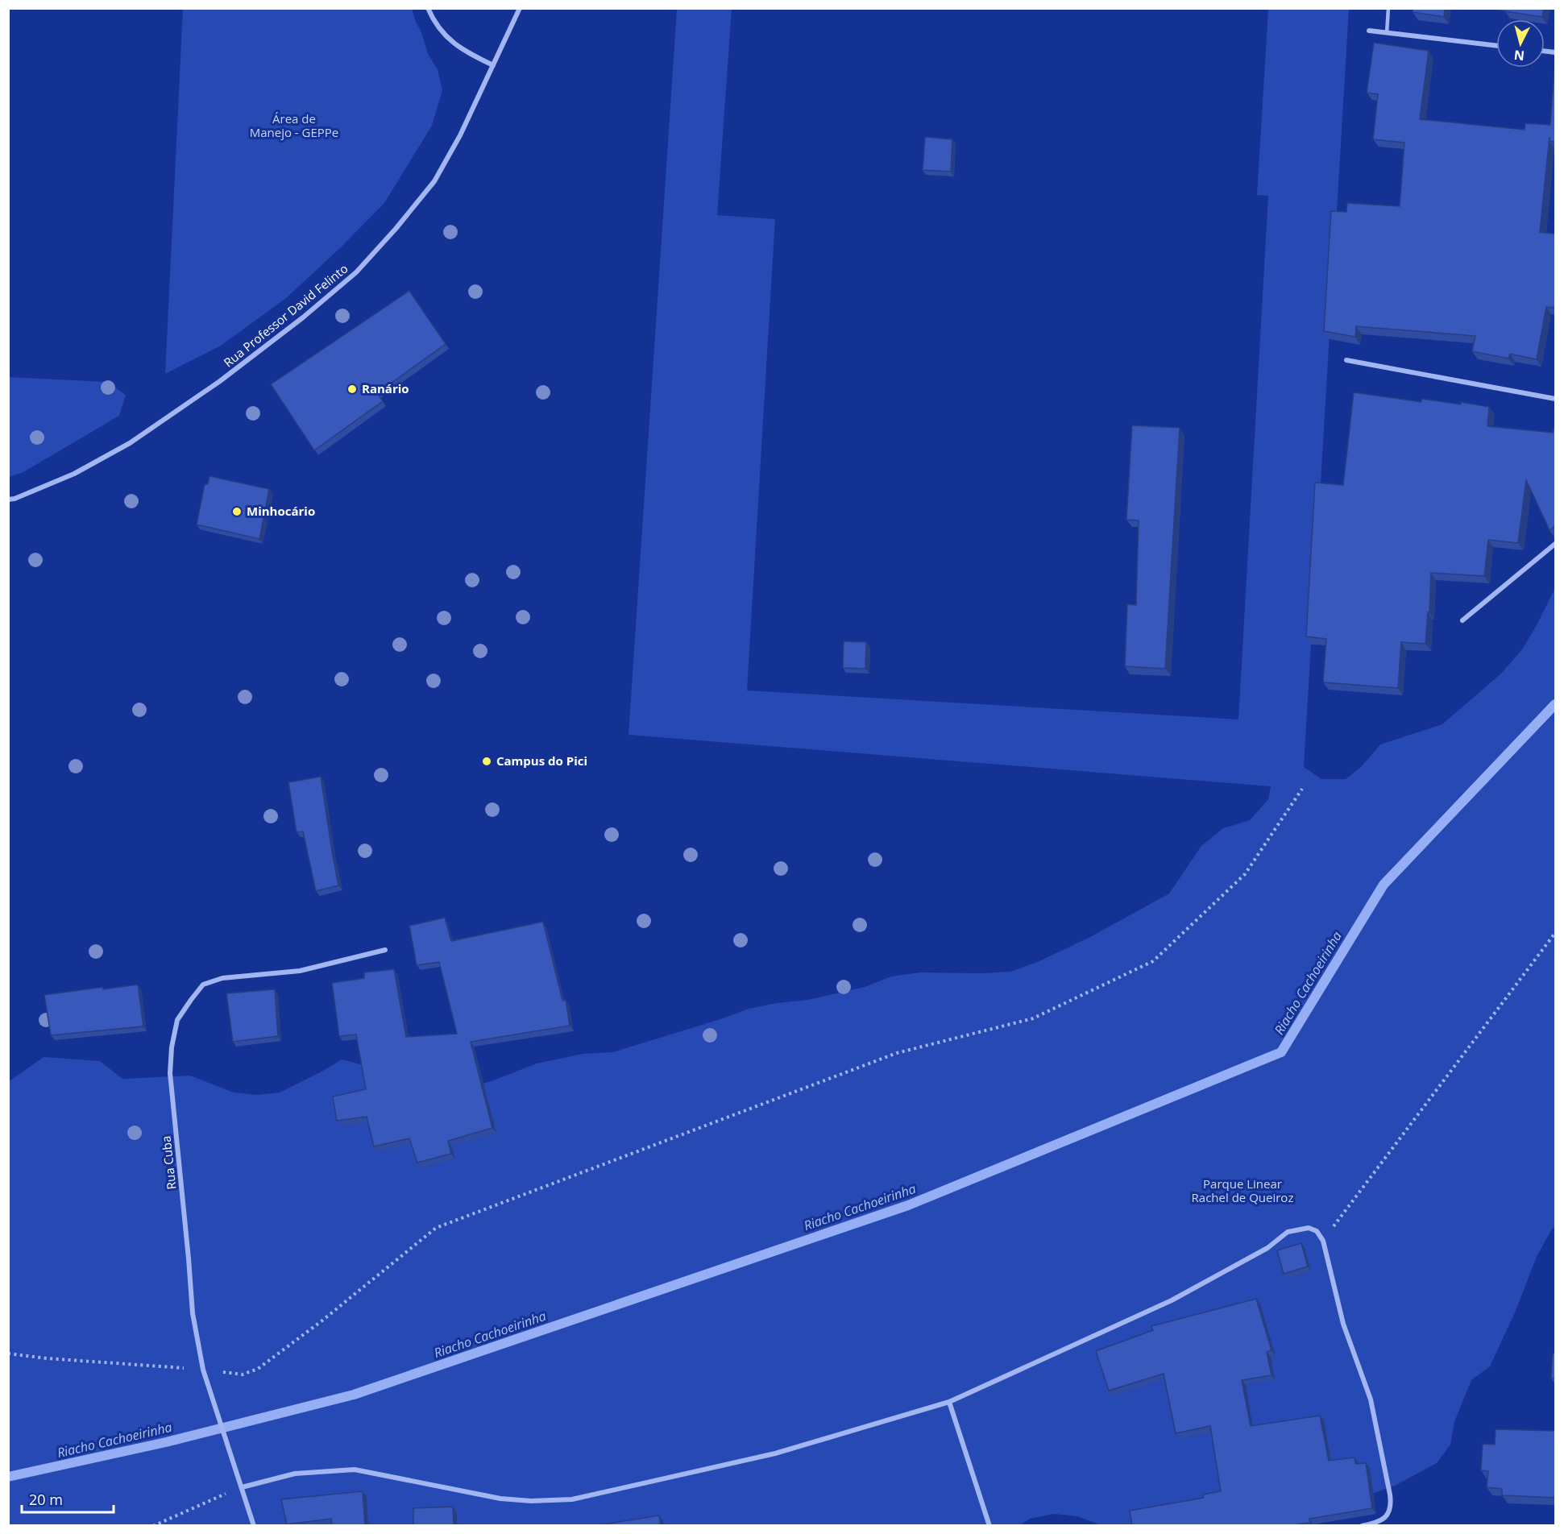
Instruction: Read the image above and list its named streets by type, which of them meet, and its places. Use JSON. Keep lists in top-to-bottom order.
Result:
{
  "streets": {
    "street": ["Rua Professor David Felinto", "Rua Cuba"]
  },
  "water": ["Riacho Cachoeirinha"],
  "parks": ["Área de Manejo - GEPPe", "Parque Linear Rachel de Queiroz"],
  "places": ["Ranário", "Minhocário", "Campus do Pici"],
  "scale_bar": "20 m",
  "north": "bottom"
}
